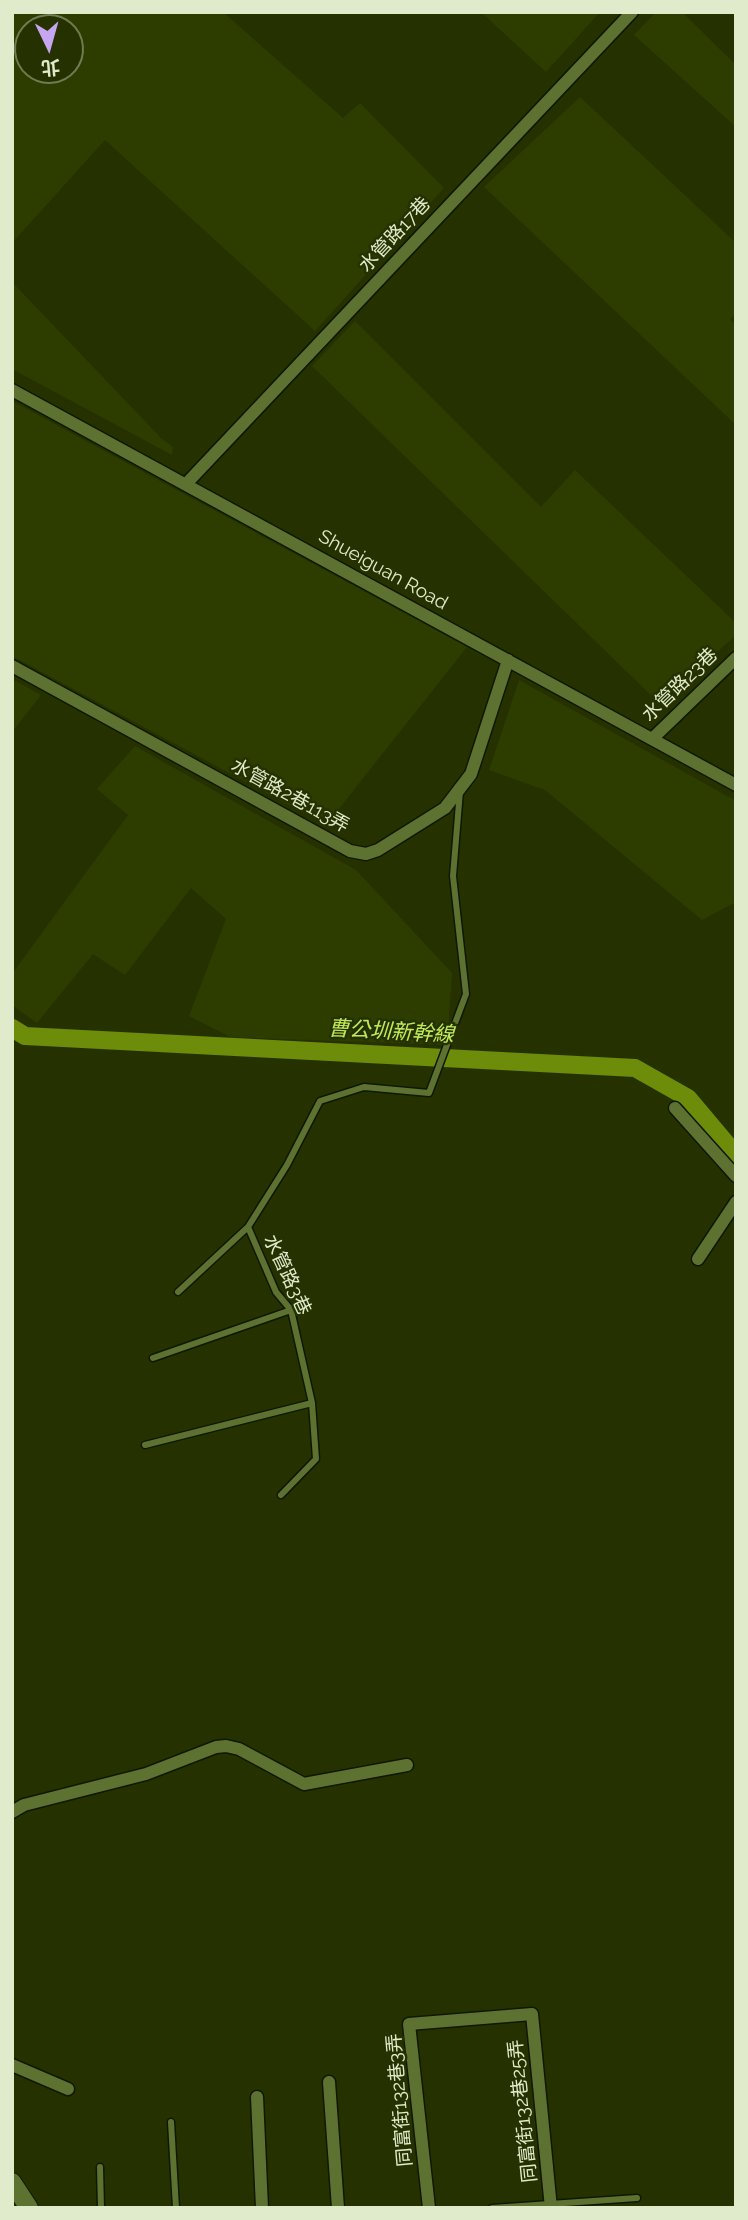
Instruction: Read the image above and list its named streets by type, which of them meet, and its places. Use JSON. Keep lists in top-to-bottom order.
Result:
{
  "streets": {
    "street": [
      "水管路17巷",
      "Shueiguan Road",
      "水管路23巷",
      "水管路2巷113弄",
      "同富街132巷3弄",
      "同富街132巷25弄"
    ],
    "lane": ["水管路3巷"]
  },
  "crossings": [
    ["水管路17巷", "Shueiguan Road"],
    ["Shueiguan Road", "水管路23巷"],
    ["Shueiguan Road", "水管路2巷113弄"],
    ["水管路2巷113弄", "水管路3巷"],
    ["同富街132巷3弄", "同富街132巷25弄"]
  ],
  "water": ["曹公圳新幹線"],
  "north": "bottom"
}
